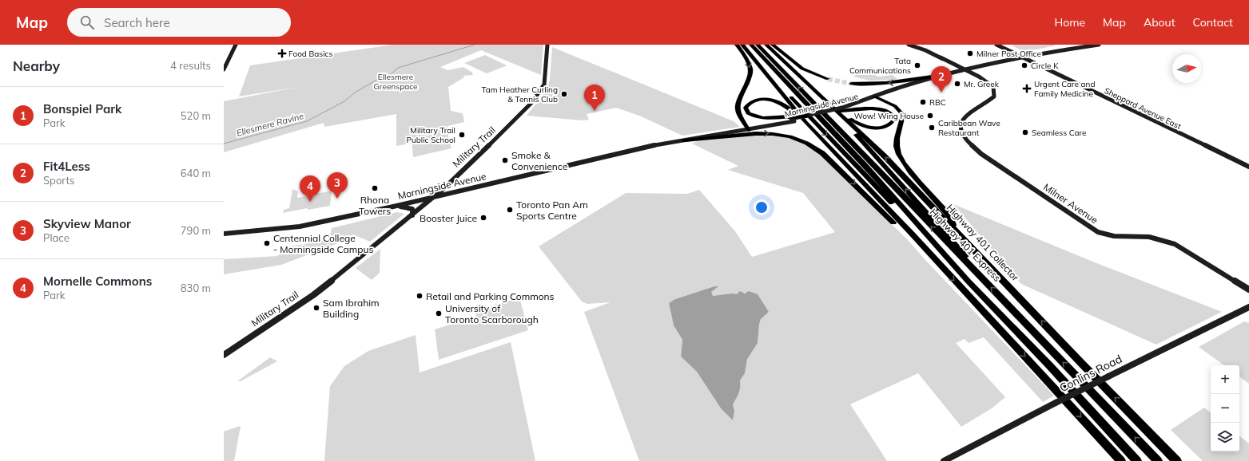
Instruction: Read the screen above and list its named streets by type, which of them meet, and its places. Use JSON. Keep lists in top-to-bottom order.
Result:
{
  "streets": {
    "highway": ["Highway 401 Collector", "Highway 401 Express"],
    "main road": [
      "Morningside Avenue",
      "Sheppard Avenue East",
      "Military Trail",
      "Milner Avenue",
      "Conlins Road"
    ]
  },
  "crossings": [
    ["Morningside Avenue", "Sheppard Avenue East"],
    ["Morningside Avenue", "Military Trail"],
    ["Morningside Avenue", "Milner Avenue"],
    ["Morningside Avenue", "Highway 401 Collector"]
  ],
  "water": ["Ellesmere Ravine"],
  "parks": ["Ellesmere Greenspace"],
  "places": {
    "health": ["Food Basics", "Urgent Care and Family Medicine"],
    "other": [
      "Milner Post Office",
      "Tata Communications",
      "Circle K",
      "Mr. Greek",
      "Tam Heather Curling & Tennis Club",
      "RBC",
      "Wow! Wing House",
      "Caribbean Wave Restaurant",
      "Seamless Care",
      "Military Trail Public School",
      "Smoke & Convenience",
      "Rhona Towers",
      "Toronto Pan Am Sports Centre",
      "Booster Juice",
      "Centennial College - Morningside Campus",
      "Retail and Parking Commons",
      "Sam Ibrahim Building",
      "University of Toronto Scarborough"
    ]
  },
  "north": "right",
  "page": {
    "header": "Map",
    "search": "Search here",
    "nav": [
      "Home",
      "Map",
      "About",
      "Contact"
    ],
    "heading": ["Nearby", "4 results"],
    "pins": [
      "2",
      "1",
      "3",
      "4"
    ],
    "list": [
      {
        "mark": "1",
        "name": "Bonspiel Park",
        "note": "Park",
        "value": "520 m"
      },
      {
        "mark": "2",
        "name": "Fit4Less",
        "note": "Sports",
        "value": "640 m"
      },
      {
        "mark": "3",
        "name": "Skyview Manor",
        "note": "Place",
        "value": "790 m"
      },
      {
        "mark": "4",
        "name": "Mornelle Commons",
        "note": "Park",
        "value": "830 m"
      }
    ],
    "map_buttons": ["+", "−"]
  }
}
